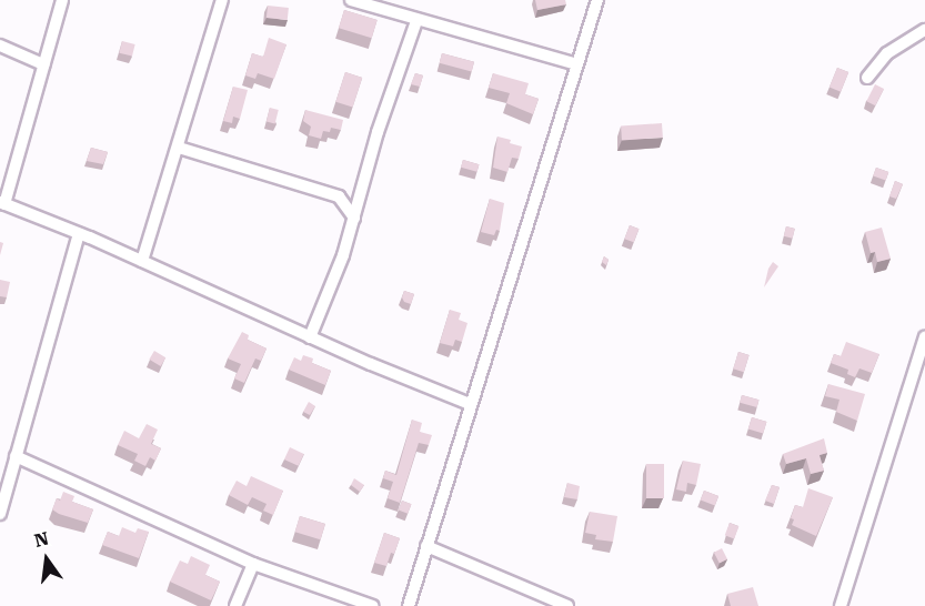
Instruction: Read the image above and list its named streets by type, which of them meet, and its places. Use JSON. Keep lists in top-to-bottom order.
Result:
{
  "north": "top"
}
